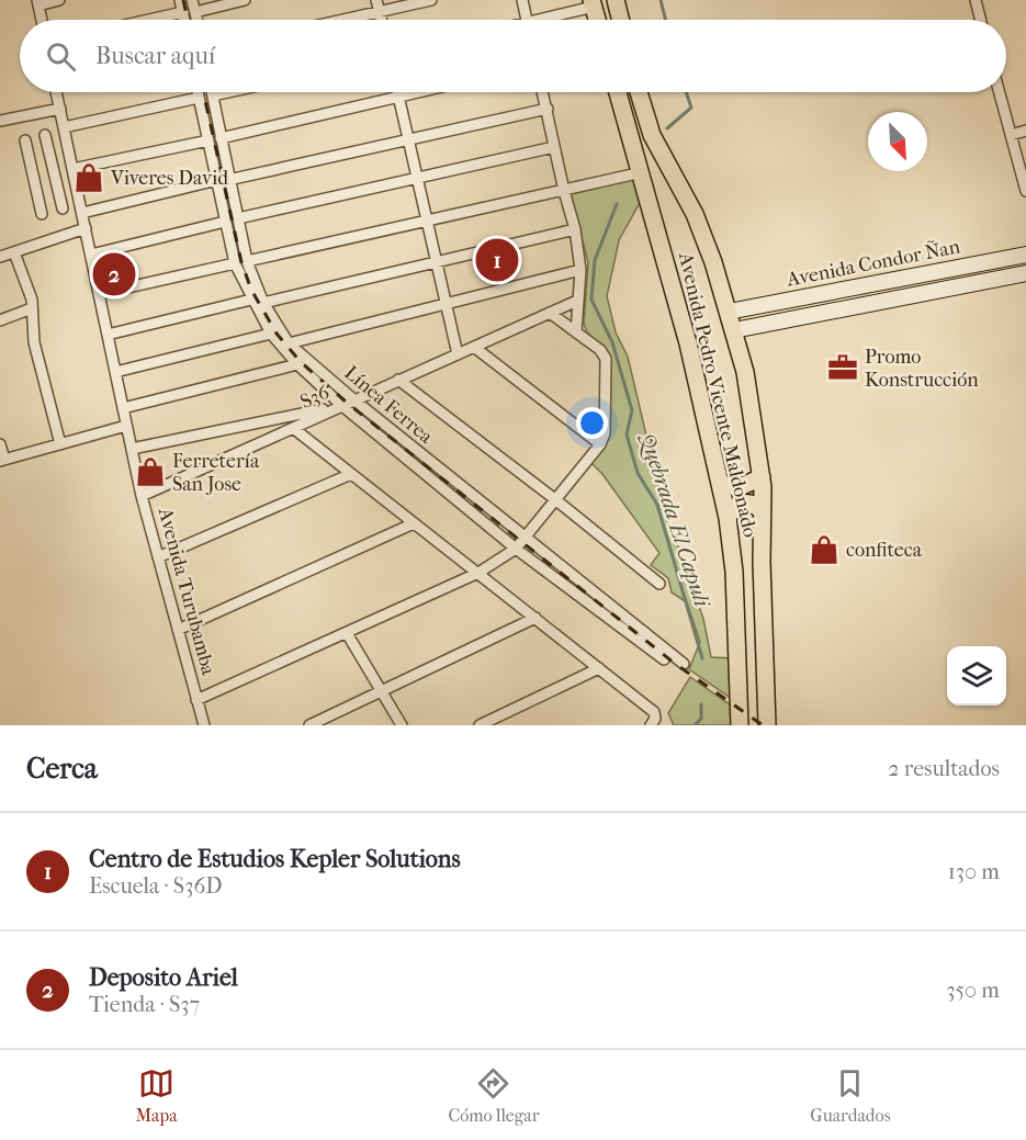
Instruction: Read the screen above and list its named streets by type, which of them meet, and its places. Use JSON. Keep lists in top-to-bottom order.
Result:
{
  "streets": {
    "main road": ["Avenida Condor Ñan", "Avenida Pedro Vicente Maldonado"],
    "street": ["S36", "Línea Ferrea", "Avenida Turubamba"]
  },
  "crossings": [
    ["Avenida Condor Ñan", "Avenida Pedro Vicente Maldonado"],
    ["S36", "Línea Ferrea"],
    ["S36", "Avenida Turubamba"]
  ],
  "water": ["Quebrada El Capuli"],
  "places": {
    "shop": ["Viveres David", "Ferretería San Jose", "confiteca"],
    "office": ["Promo Konstrucción"]
  },
  "north": "bottom right",
  "page": {
    "search": "Buscar aquí",
    "pins": ["1", "2"],
    "heading": ["Cerca", "2 resultados"],
    "list": [
      {
        "mark": "1",
        "name": "Centro de Estudios Kepler Solutions",
        "note": "Escuela · S36D",
        "value": "130 m"
      },
      {
        "mark": "2",
        "name": "Deposito Ariel",
        "note": "Tienda · S37",
        "value": "350 m"
      }
    ],
    "nav": ["Mapa", "Cómo llegar", "Guardados"]
  }
}
